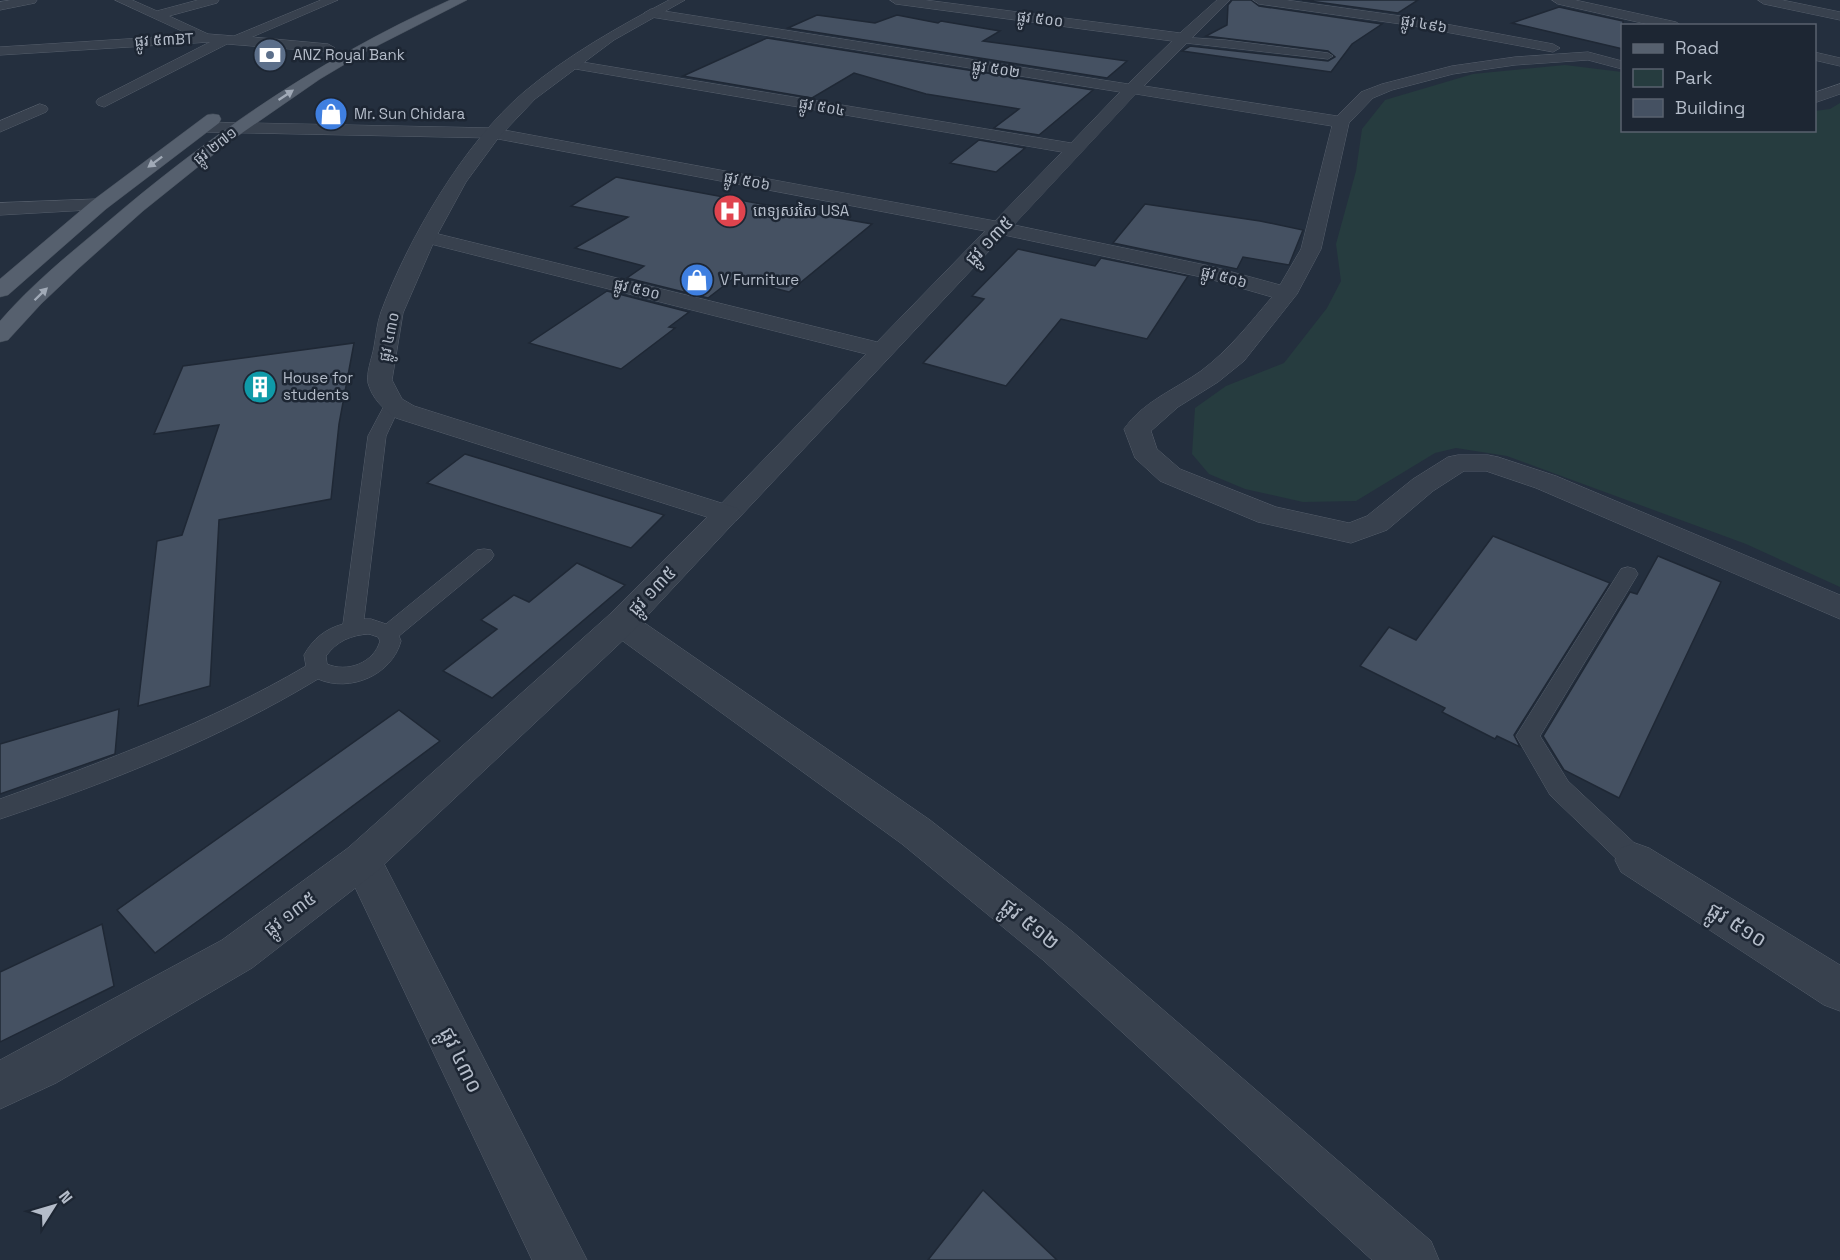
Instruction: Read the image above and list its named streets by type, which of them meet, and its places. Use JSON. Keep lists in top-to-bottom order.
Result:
{
  "streets": {
    "main road": ["ផ្លូវ ២៧១"],
    "street": [
      "ផ្លូវ ៥០០",
      "ផ្លូវ ៤៩៦",
      "ផ្លូវ ៥៣BT",
      "ផ្លូវ ៥០២",
      "ផ្លូវ ៥០៤",
      "ផ្លូវ ៥០៦",
      "ផ្លូវ ១៣៥",
      "ផ្លូវ ៥១០",
      "ផ្លូវ ៤៣០",
      "ផ្លូវ ៥១២"
    ]
  },
  "crossings": [
    ["ផ្លូវ ៥០០", "ផ្លូវ ១៣៥"],
    ["ផ្លូវ ៥០២", "ផ្លូវ ១៣៥"],
    ["ផ្លូវ ៥០២", "ផ្លូវ ៤៣០"],
    ["ផ្លូវ ៥០៤", "ផ្លូវ ១៣៥"],
    ["ផ្លូវ ៥០៤", "ផ្លូវ ៤៣០"],
    ["ផ្លូវ ២៧១", "ផ្លូវ ៥០៦"],
    ["ផ្លូវ ៥០៦", "ផ្លូវ ១៣៥"],
    ["ផ្លូវ ៥០៦", "ផ្លូវ ៤៣០"],
    ["ផ្លូវ ១៣៥", "ផ្លូវ ៥១០"],
    ["ផ្លូវ ១៣៥", "ផ្លូវ ៤៣០"],
    ["ផ្លូវ ១៣៥", "ផ្លូវ ៥១២"],
    ["ផ្លូវ ៥១០", "ផ្លូវ ៤៣០"]
  ],
  "places": {
    "bank": ["ANZ Royal Bank"],
    "shop": ["Mr. Sun Chidara", "V Furniture"],
    "hospital": ["ពេទ្យសរសៃ USA"],
    "building": ["House for students"]
  },
  "legend": ["Road", "Park", "Building"],
  "north": "top right"
}
